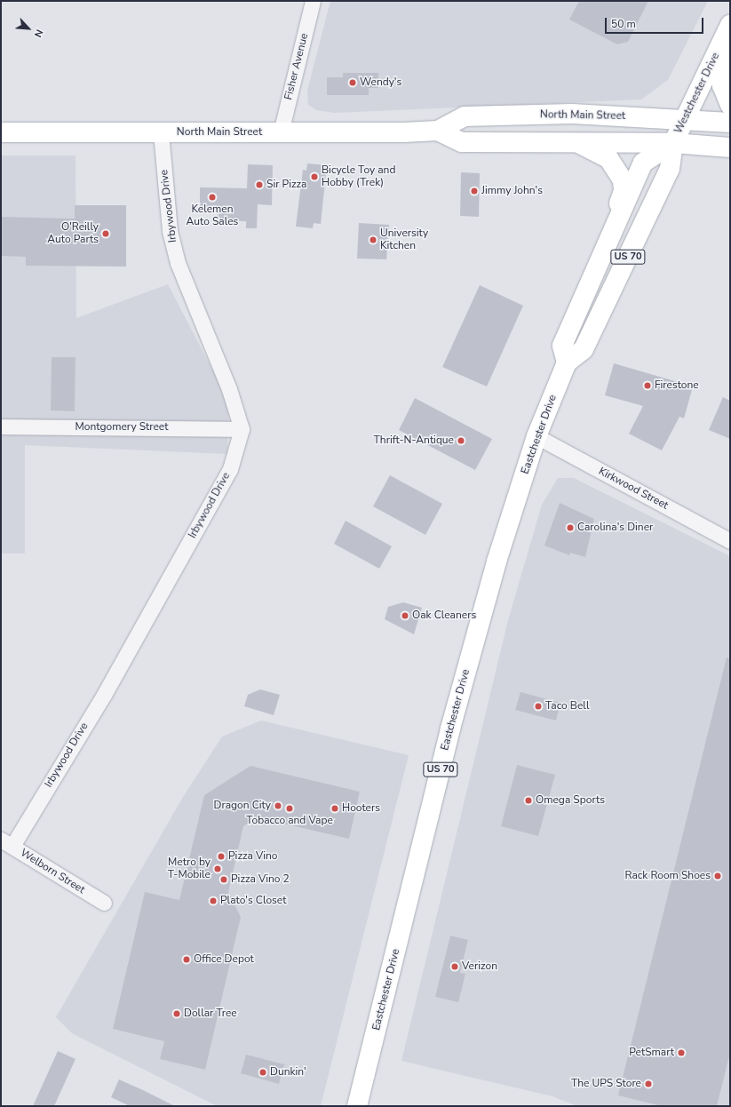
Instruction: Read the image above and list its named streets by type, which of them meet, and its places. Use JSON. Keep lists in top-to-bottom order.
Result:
{
  "streets": {
    "main road": [
      "Westchester Drive",
      "North Main Street",
      "US 70",
      "Eastchester Drive"
    ],
    "street": [
      "Fisher Avenue",
      "Irbywood Drive",
      "Montgomery Street",
      "Kirkwood Street",
      "Welborn Street"
    ]
  },
  "crossings": [
    ["Fisher Avenue", "North Main Street"],
    ["Westchester Drive", "North Main Street"],
    ["Westchester Drive", "US 70"],
    ["North Main Street", "Irbywood Drive"],
    ["North Main Street", "US 70"],
    ["Irbywood Drive", "Montgomery Street"],
    ["Irbywood Drive", "Welborn Street"],
    ["US 70", "Eastchester Drive"],
    ["Eastchester Drive", "Kirkwood Street"]
  ],
  "places": [
    "Wendy's",
    "Bicycle Toy and Hobby (Trek)",
    "Sir Pizza",
    "Jimmy John's",
    "Kelemen Auto Sales",
    "O'Reilly Auto Parts",
    "University Kitchen",
    "Firestone",
    "Thrift-N-Antique",
    "Carolina's Diner",
    "Oak Cleaners",
    "Taco Bell",
    "Omega Sports",
    "Dragon City",
    "Tobacco and Vape",
    "Hooters",
    "Pizza Vino",
    "Metro by T-Mobile",
    "Rack Room Shoes",
    "Pizza Vino 2",
    "Plato's Closet",
    "Office Depot",
    "Verizon",
    "Dollar Tree",
    "PetSmart",
    "Dunkin'",
    "The UPS Store"
  ],
  "scale_bar": "50 m",
  "north": "bottom right"
}
